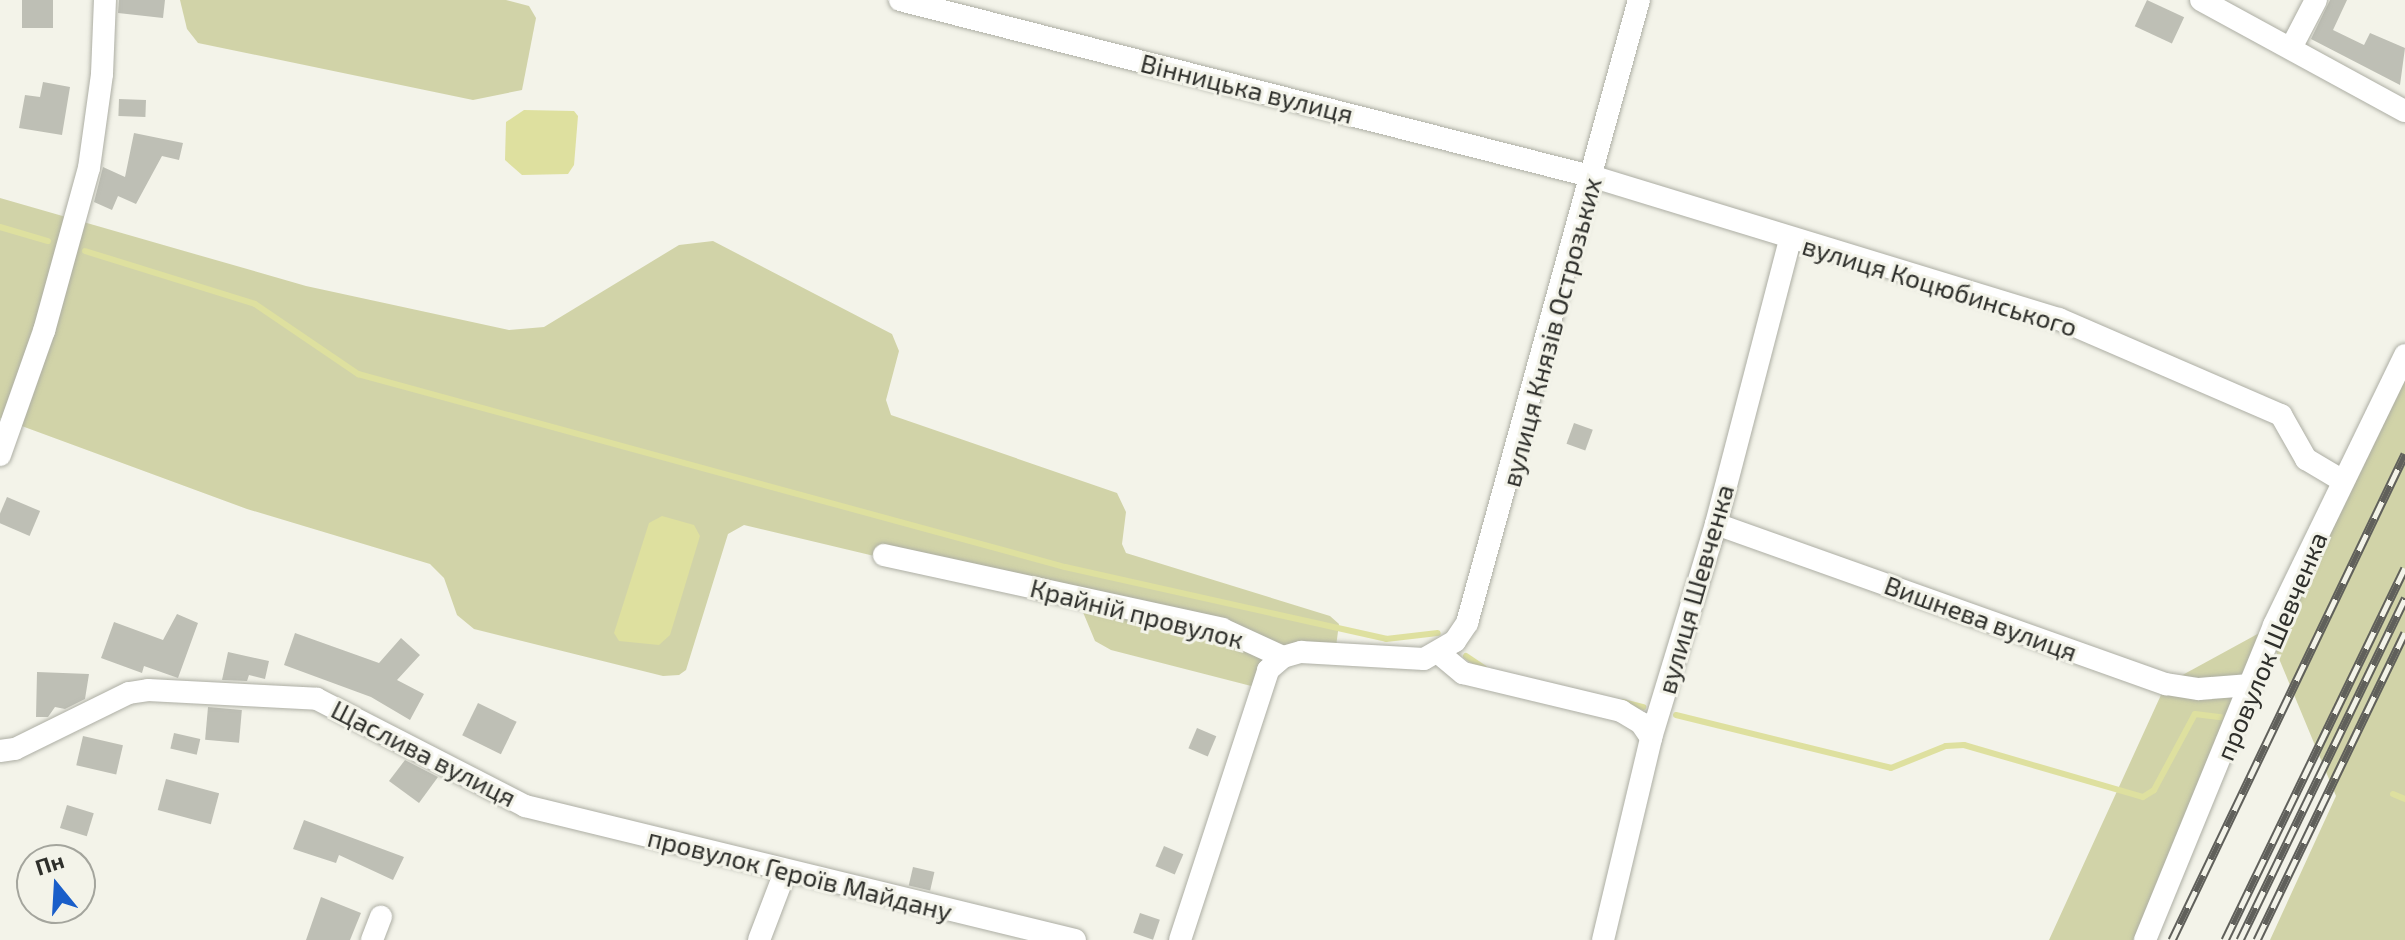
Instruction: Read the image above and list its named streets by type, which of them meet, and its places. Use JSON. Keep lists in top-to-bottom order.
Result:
{
  "streets": {
    "street": [
      "Вінницька вулиця",
      "вулиця Коцюбинського",
      "вулиця Князів Острозьких",
      "вулиця Шевченка",
      "Крайній провулок",
      "Вишнева вулиця",
      "провулок Шевченка",
      "Щаслива вулиця",
      "провулок Героїв Майдану"
    ]
  },
  "crossings": [
    ["Вінницька вулиця", "вулиця Коцюбинського"],
    ["Вінницька вулиця", "вулиця Князів Острозьких"],
    ["вулиця Коцюбинського", "вулиця Князів Острозьких"],
    ["вулиця Коцюбинського", "вулиця Шевченка"],
    ["вулиця Коцюбинського", "провулок Шевченка"],
    ["вулиця Шевченка", "Вишнева вулиця"],
    ["Вишнева вулиця", "провулок Шевченка"],
    ["Щаслива вулиця", "провулок Героїв Майдану"]
  ],
  "north": "top"
}
